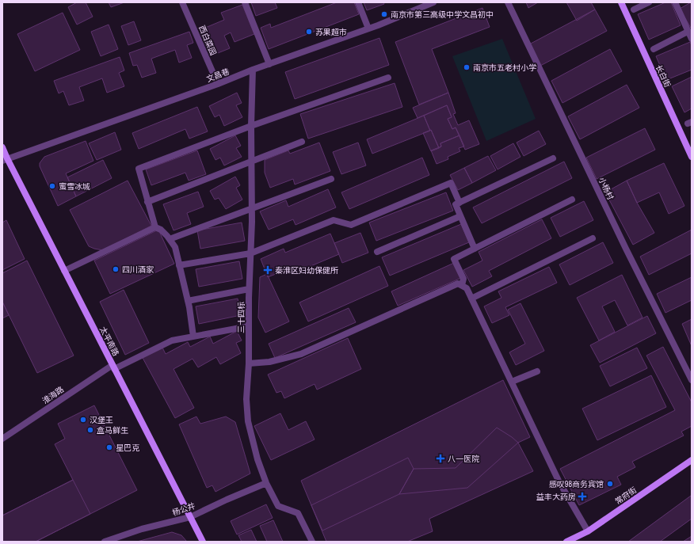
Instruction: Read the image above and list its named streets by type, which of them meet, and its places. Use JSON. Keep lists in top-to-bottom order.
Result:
{
  "streets": {
    "main road": ["长白街", "太平南路", "常府街"],
    "street": [
      "西白菜园",
      "文昌巷",
      "小杨村",
      "三十四标",
      "淮海路",
      "杨公井"
    ]
  },
  "crossings": [
    ["西白菜园", "文昌巷"],
    ["文昌巷", "三十四标"],
    ["文昌巷", "太平南路"],
    ["三十四标", "淮海路"],
    ["三十四标", "杨公井"],
    ["太平南路", "淮海路"],
    ["太平南路", "杨公井"]
  ],
  "places": {
    "other": [
      "南京市第三高级中学文昌初中",
      "苏果超市",
      "南京市五老村小学",
      "蜜雪冰城",
      "四川酒家",
      "汉堡王",
      "盒马鲜生",
      "星巴克",
      "感叹98商务宾馆"
    ],
    "health": ["秦淮区妇幼保健所", "八一医院", "益丰大药房"]
  }
}
